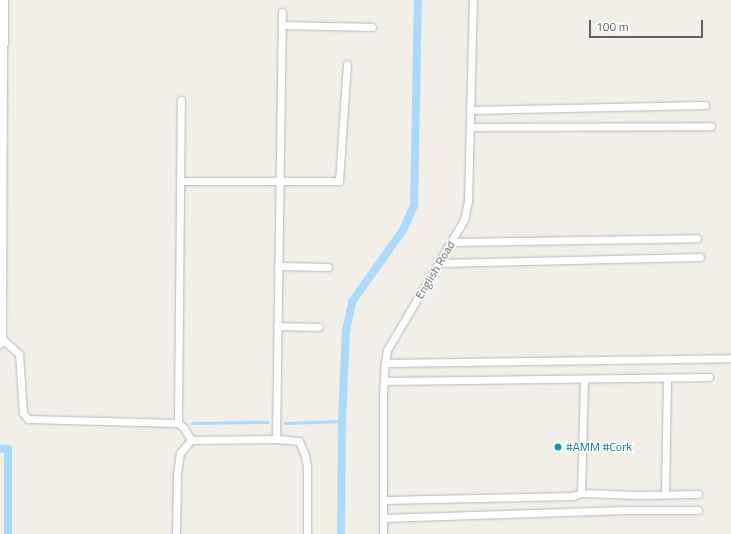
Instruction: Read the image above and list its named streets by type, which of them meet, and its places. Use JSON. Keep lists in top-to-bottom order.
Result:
{
  "streets": {
    "street": ["English Road"]
  },
  "places": ["#AMM #Cork"],
  "scale_bar": "100 m"
}
